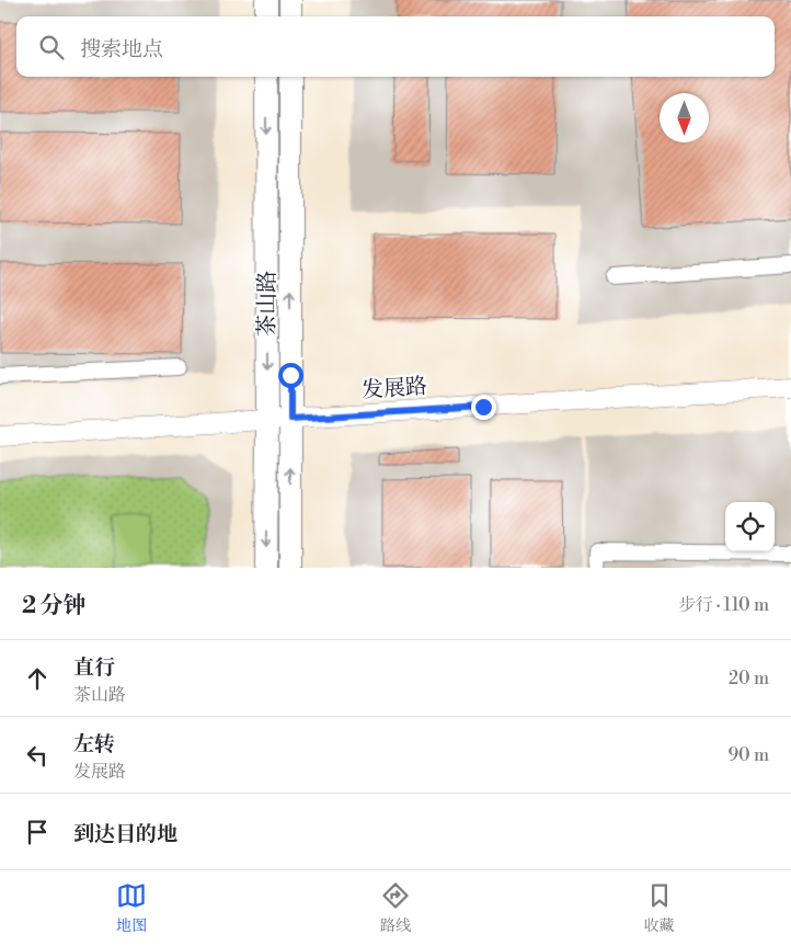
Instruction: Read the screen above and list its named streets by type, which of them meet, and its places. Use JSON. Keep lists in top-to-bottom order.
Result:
{
  "streets": {
    "main road": ["茶山路"],
    "street": ["发展路"]
  },
  "crossings": [
    ["茶山路", "发展路"]
  ],
  "north": "bottom",
  "page": {
    "search": "搜索地点",
    "heading": ["2 分钟", "步行 · 110 m"],
    "list": [
      ["直行", "茶山路", "20 m"],
      ["左转", "发展路", "90 m"],
      "到达目的地"
    ],
    "nav": ["地图", "路线", "收藏"]
  }
}
